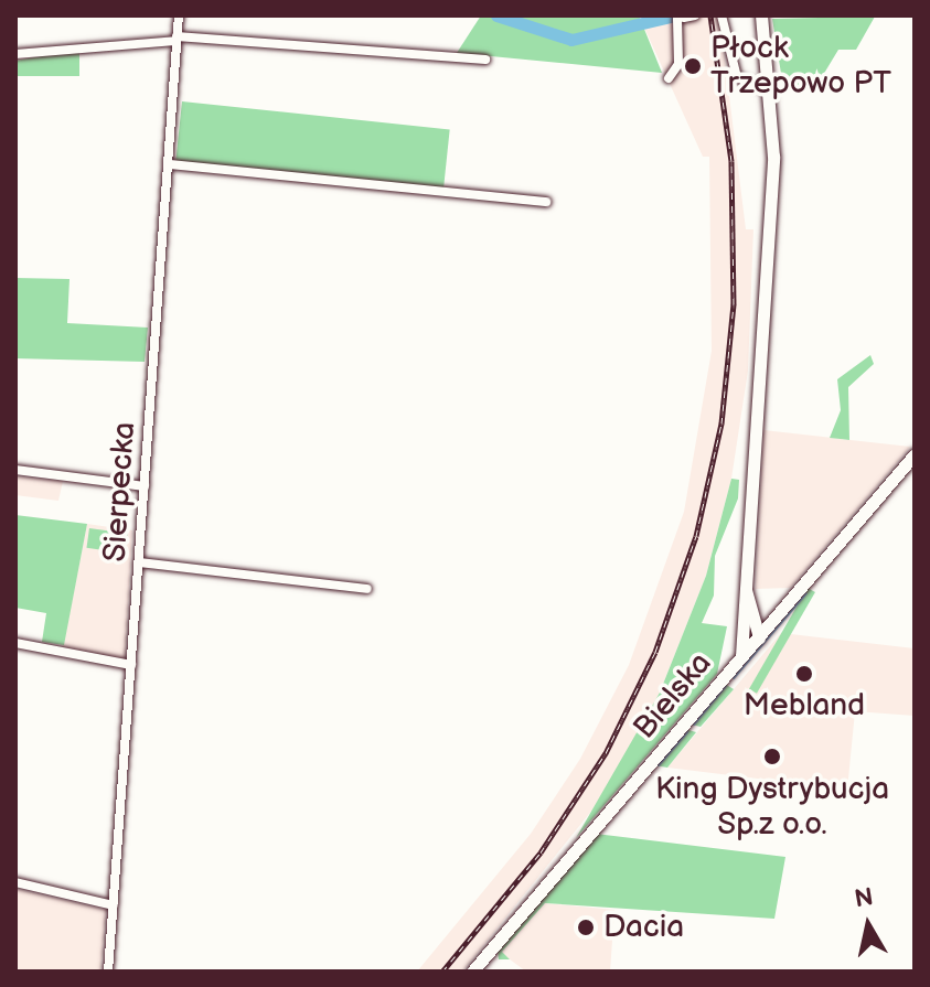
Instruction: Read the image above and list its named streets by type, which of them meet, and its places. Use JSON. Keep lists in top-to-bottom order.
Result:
{
  "streets": {
    "main road": ["Bielska"],
    "street": ["Sierpecka"]
  },
  "places": [
    "Płock Trzepowo PT",
    "Mebland",
    "King Dystrybucja Sp.z o.o.",
    "Dacia"
  ],
  "north": "top"
}
